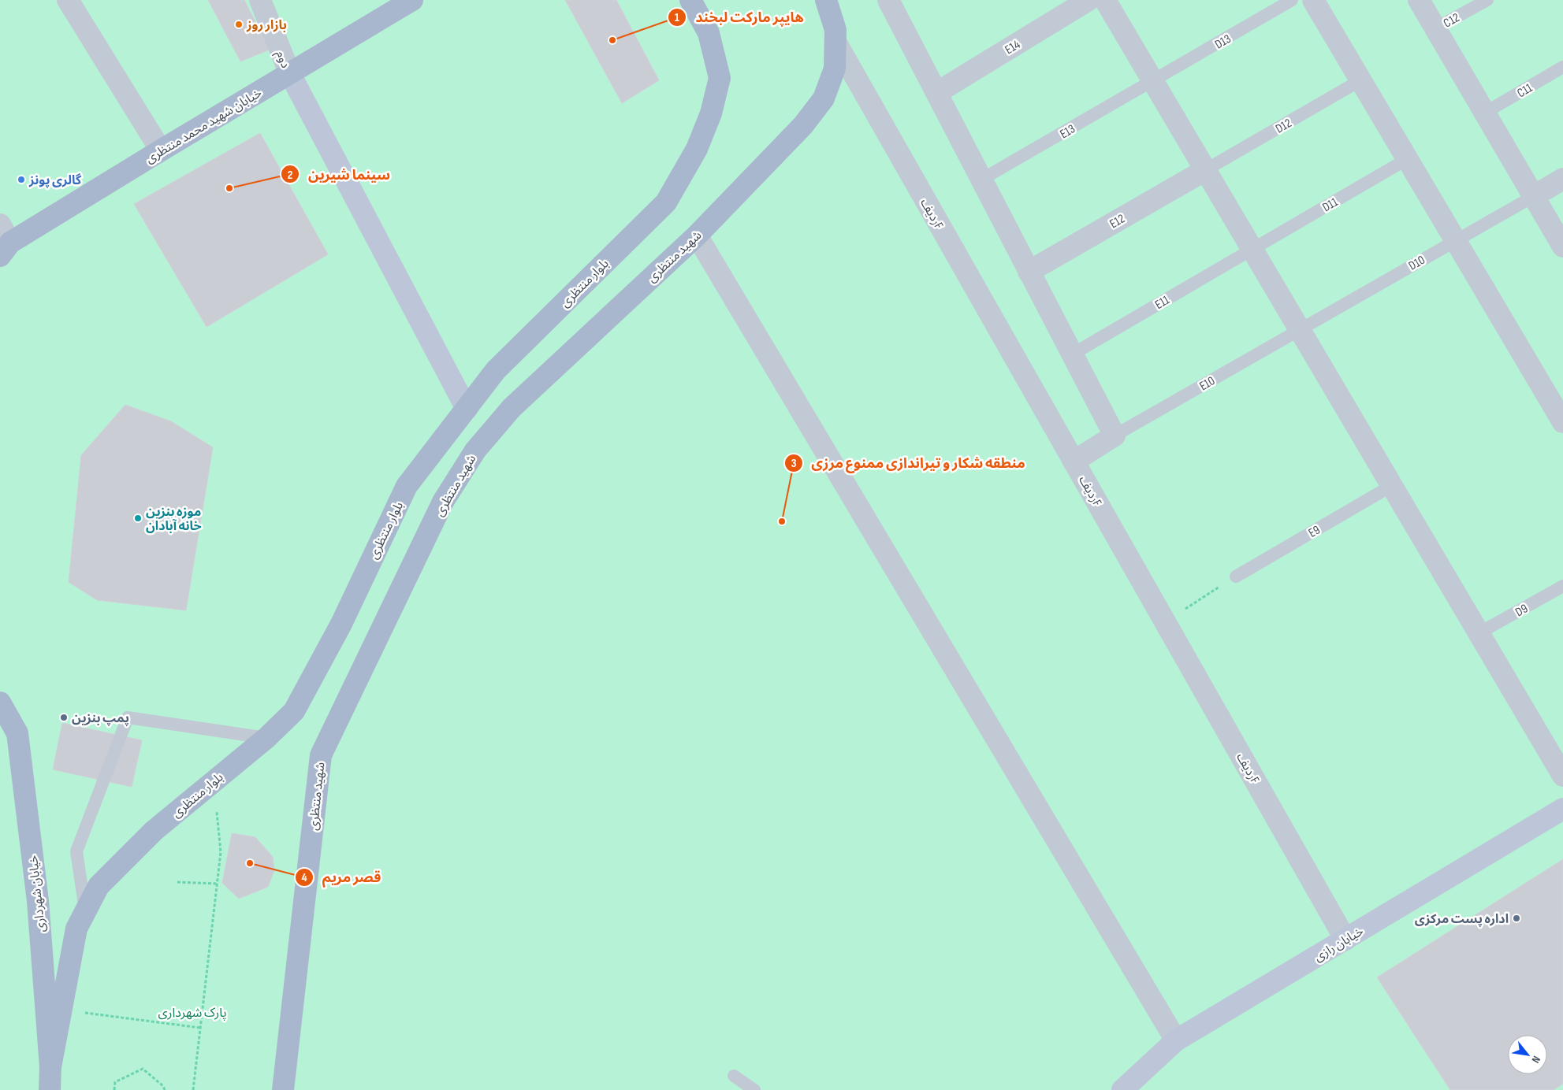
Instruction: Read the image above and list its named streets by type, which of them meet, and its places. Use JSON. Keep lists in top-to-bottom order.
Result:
{
  "streets": {
    "main road": [
      "خیابان شهید محمد منتظری",
      "شهید منتظری",
      "بلوار منتظری",
      "خیابان شهرداری"
    ],
    "street": [
      "E14",
      "دوم",
      "ردیفF",
      "E12",
      "خیابان رازی"
    ],
    "lane": [
      "C12",
      "D13",
      "C11",
      "D12",
      "E13",
      "D11",
      "D10",
      "E11",
      "E10",
      "E9",
      "D9"
    ]
  },
  "crossings": [
    ["D13", "E13"],
    ["دوم", "خیابان شهید محمد منتظری"],
    ["D12", "E12"],
    ["D11", "E11"],
    ["ردیفF", "شهید منتظری"],
    ["ردیفF", "خیابان رازی"],
    ["D10", "E10"],
    ["بلوار منتظری", "خیابان شهرداری"]
  ],
  "parks": ["پارک شهرداری"],
  "places": [
    "بازار روز",
    "هایپر مارکت لبخند",
    "گالری پونز",
    "سینما شیرین",
    "موزه بنزین خانه آبادان",
    "منطقه شکار و تیراندازی ممنوع مرزی",
    "پمپ بنزین",
    "قصر مریم",
    "اداره پست مرکزی"
  ],
  "north": "bottom right"
}
